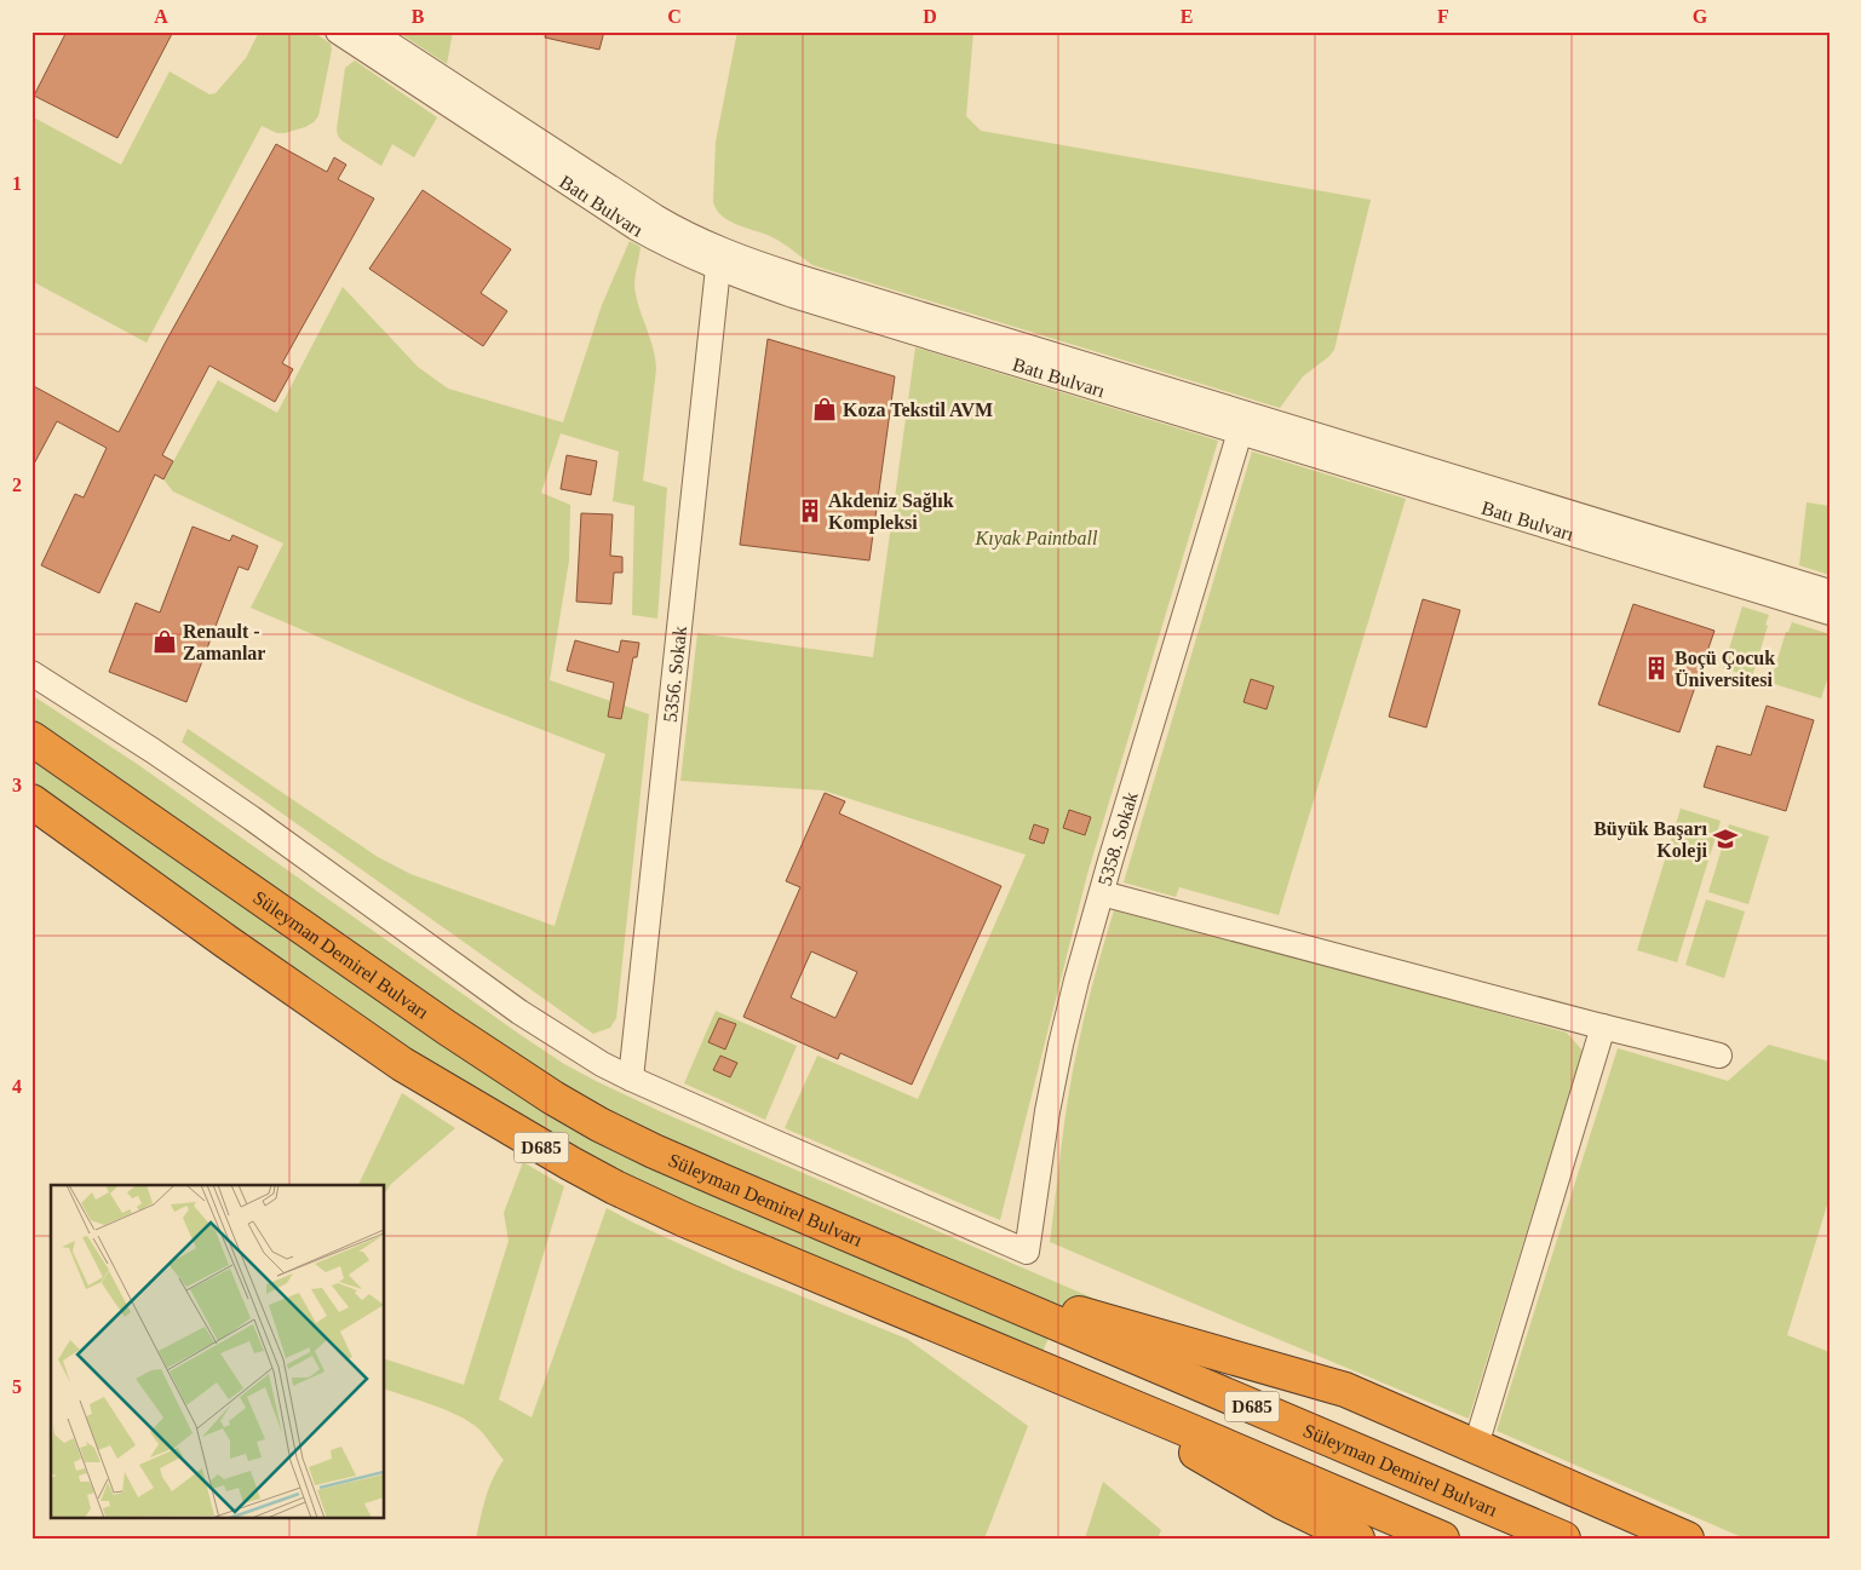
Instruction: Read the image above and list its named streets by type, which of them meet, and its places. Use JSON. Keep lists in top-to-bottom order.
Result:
{
  "streets": {
    "highway": ["Süleyman Demirel Bulvarı", "D685"],
    "street": ["Batı Bulvarı", "5356. Sokak", "5358. Sokak"]
  },
  "crossings": [
    ["Batı Bulvarı", "5356. Sokak"],
    ["Batı Bulvarı", "5358. Sokak"],
    ["5356. Sokak", "5358. Sokak"]
  ],
  "parks": ["Kıyak Paintball"],
  "places": {
    "shop": ["Koza Tekstil AVM", "Renault - Zamanlar"],
    "building": ["Akdeniz Sağlık Kompleksi", "Boçü Çocuk Üniversitesi"],
    "school or university": ["Büyük Başarı Koleji"]
  },
  "grid": {
    "columns": [
      "A",
      "B",
      "C",
      "D",
      "E",
      "F",
      "G"
    ],
    "rows": [
      "1",
      "2",
      "3",
      "4",
      "5"
    ]
  }
}
